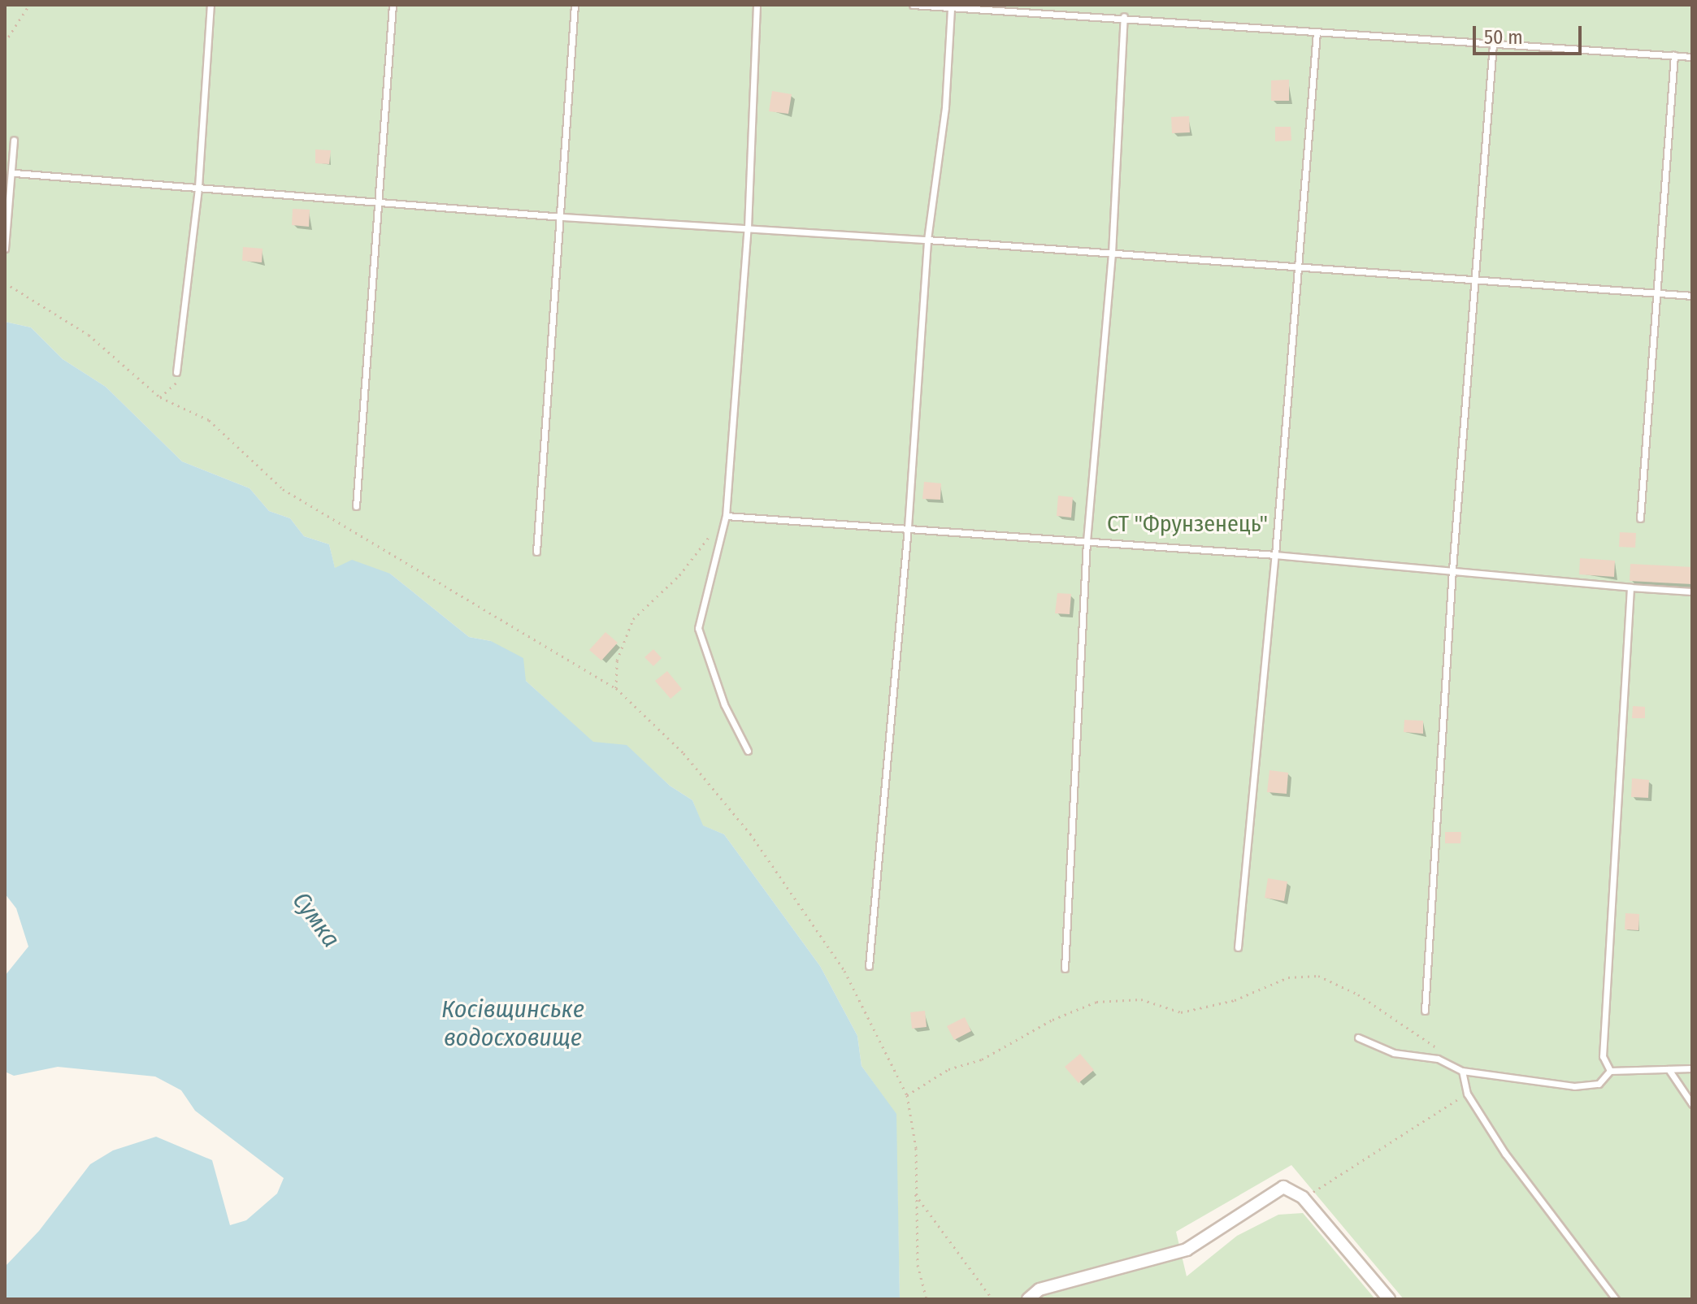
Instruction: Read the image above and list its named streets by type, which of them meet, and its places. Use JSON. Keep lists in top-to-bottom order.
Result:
{
  "water": ["Сумка", "Косівщинське водосховище"],
  "parks": ["СТ \"Фрунзенець\""],
  "scale_bar": "50 m"
}
